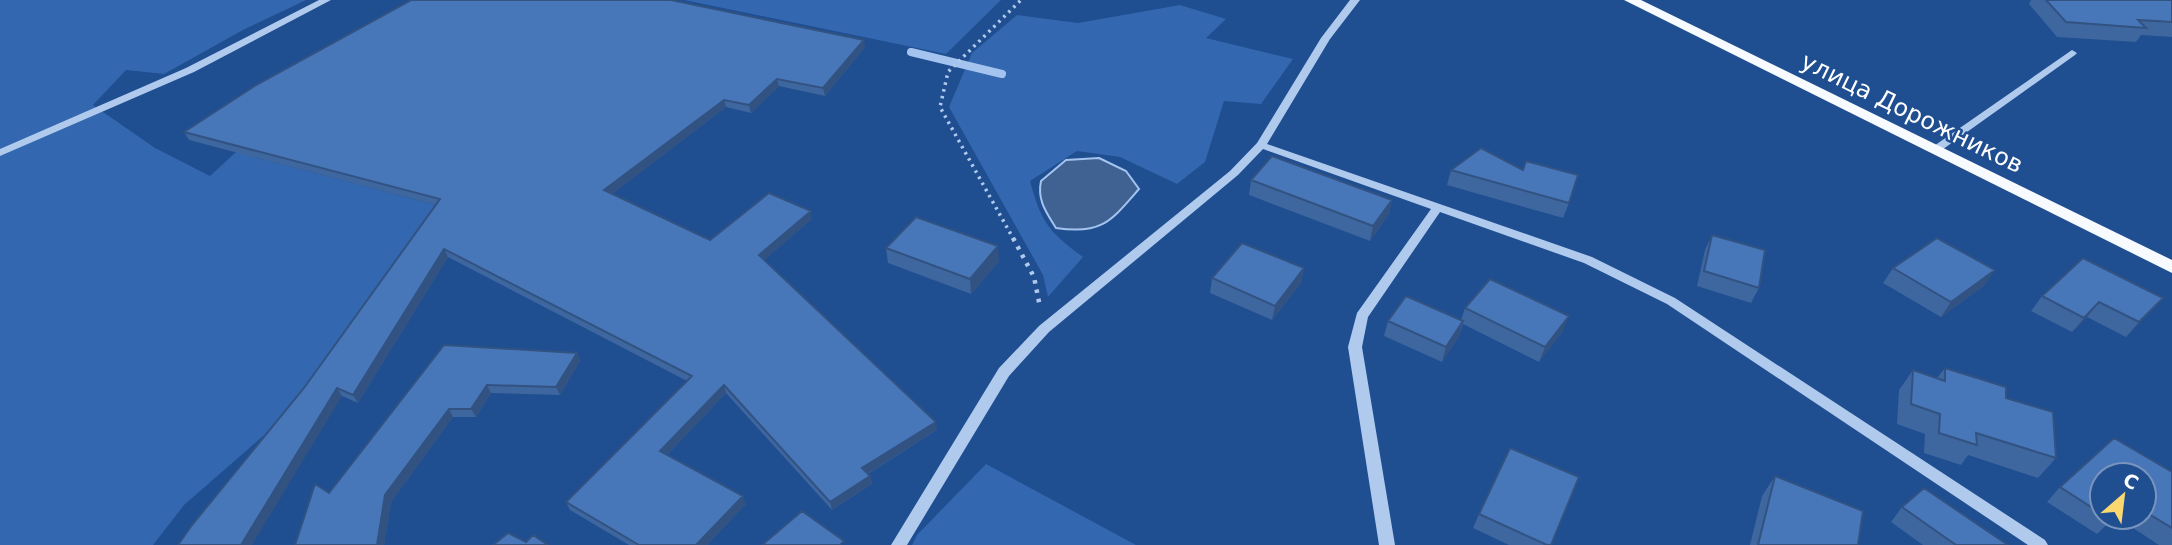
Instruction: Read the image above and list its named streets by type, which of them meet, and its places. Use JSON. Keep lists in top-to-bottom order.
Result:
{
  "streets": {
    "main road": ["улица Дорожников"]
  },
  "north": "top right"
}
